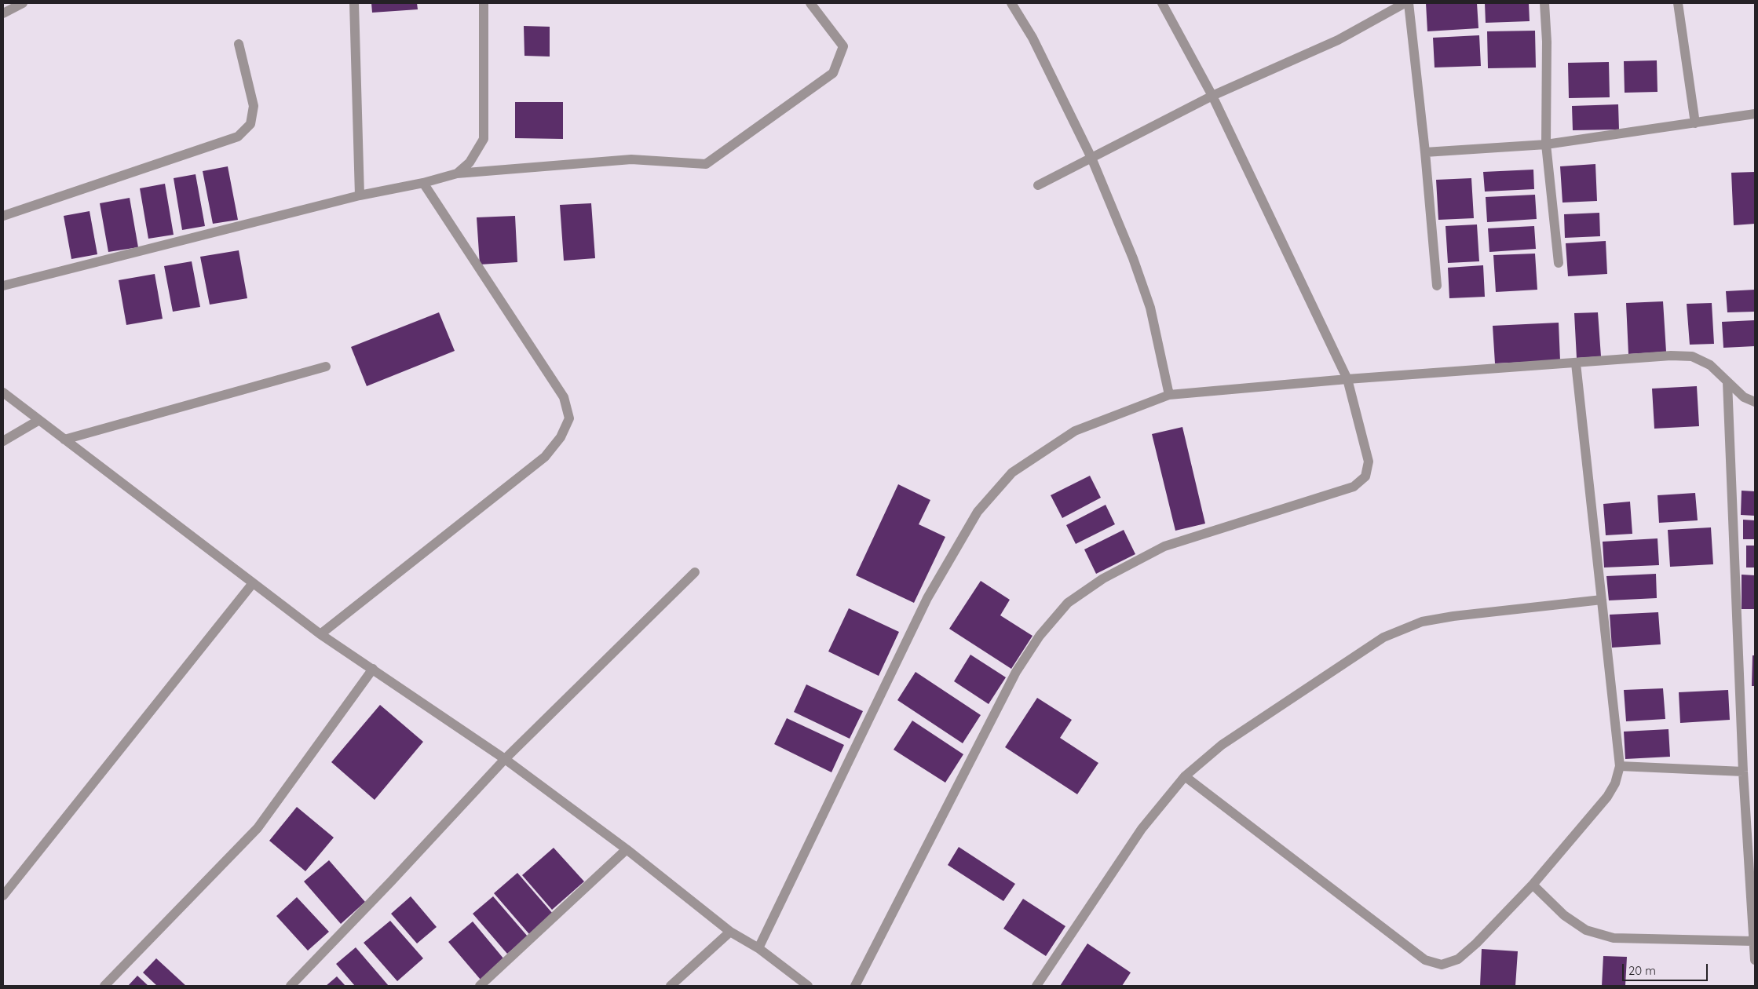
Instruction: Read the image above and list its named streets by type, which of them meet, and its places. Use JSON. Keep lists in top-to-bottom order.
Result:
{
  "scale_bar": "20 m"
}
